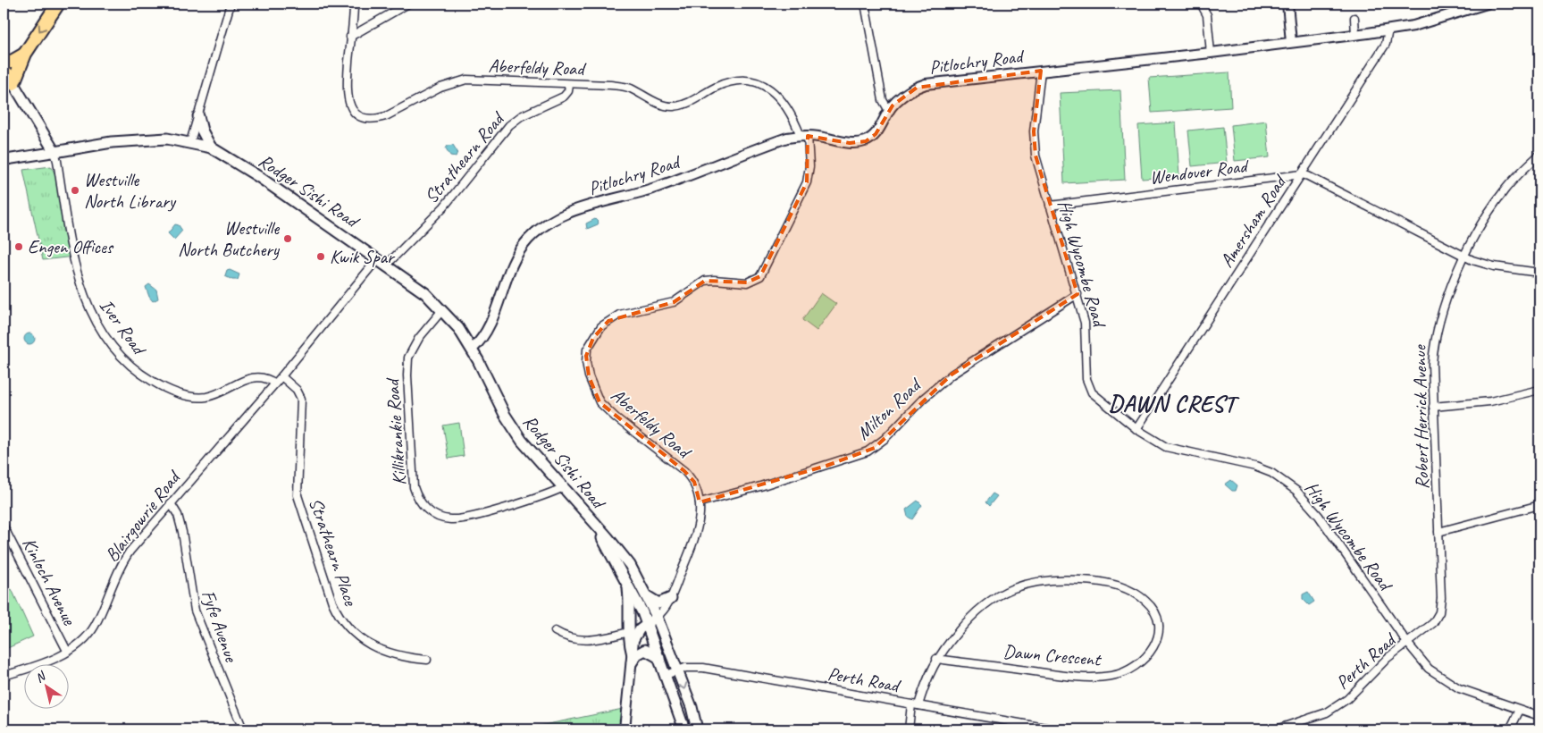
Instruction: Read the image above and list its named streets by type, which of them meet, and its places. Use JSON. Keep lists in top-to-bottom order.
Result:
{
  "streets": {
    "main road": ["Rodger Sishi Road"],
    "street": [
      "Pitlochry Road",
      "Aberfeldy Road",
      "Strathearn Road",
      "Wendover Road",
      "Amersham Road",
      "High Wycombe Road",
      "Iver Road",
      "Milton Road",
      "Robert Herrick Avenue",
      "Killikrankie Road",
      "Blairgowrie Road",
      "Strathearn Place",
      "Kinloch Avenue",
      "Fyfe Avenue",
      "Dawn Crescent",
      "Perth Road"
    ]
  },
  "crossings": [
    ["Pitlochry Road", "Aberfeldy Road"],
    ["Pitlochry Road", "Rodger Sishi Road"],
    ["Pitlochry Road", "Amersham Road"],
    ["Pitlochry Road", "High Wycombe Road"],
    ["Aberfeldy Road", "Strathearn Road"],
    ["Aberfeldy Road", "Rodger Sishi Road"],
    ["Aberfeldy Road", "Milton Road"],
    ["Strathearn Road", "Rodger Sishi Road"],
    ["Wendover Road", "Amersham Road"],
    ["Wendover Road", "High Wycombe Road"],
    ["Wendover Road", "Robert Herrick Avenue"],
    ["Rodger Sishi Road", "Iver Road"],
    ["Rodger Sishi Road", "Killikrankie Road"],
    ["Rodger Sishi Road", "Perth Road"],
    ["Amersham Road", "High Wycombe Road"],
    ["High Wycombe Road", "Milton Road"],
    ["High Wycombe Road", "Robert Herrick Avenue"],
    ["High Wycombe Road", "Perth Road"],
    ["Iver Road", "Blairgowrie Road"],
    ["Robert Herrick Avenue", "Perth Road"],
    ["Blairgowrie Road", "Strathearn Place"],
    ["Blairgowrie Road", "Kinloch Avenue"],
    ["Blairgowrie Road", "Fyfe Avenue"],
    ["Dawn Crescent", "Perth Road"]
  ],
  "districts": ["DAWN CREST"],
  "places": [
    "Westville North Library",
    "Westville North Butchery",
    "Engen Offices",
    "Kwik Spar"
  ],
  "north": "top left"
}
